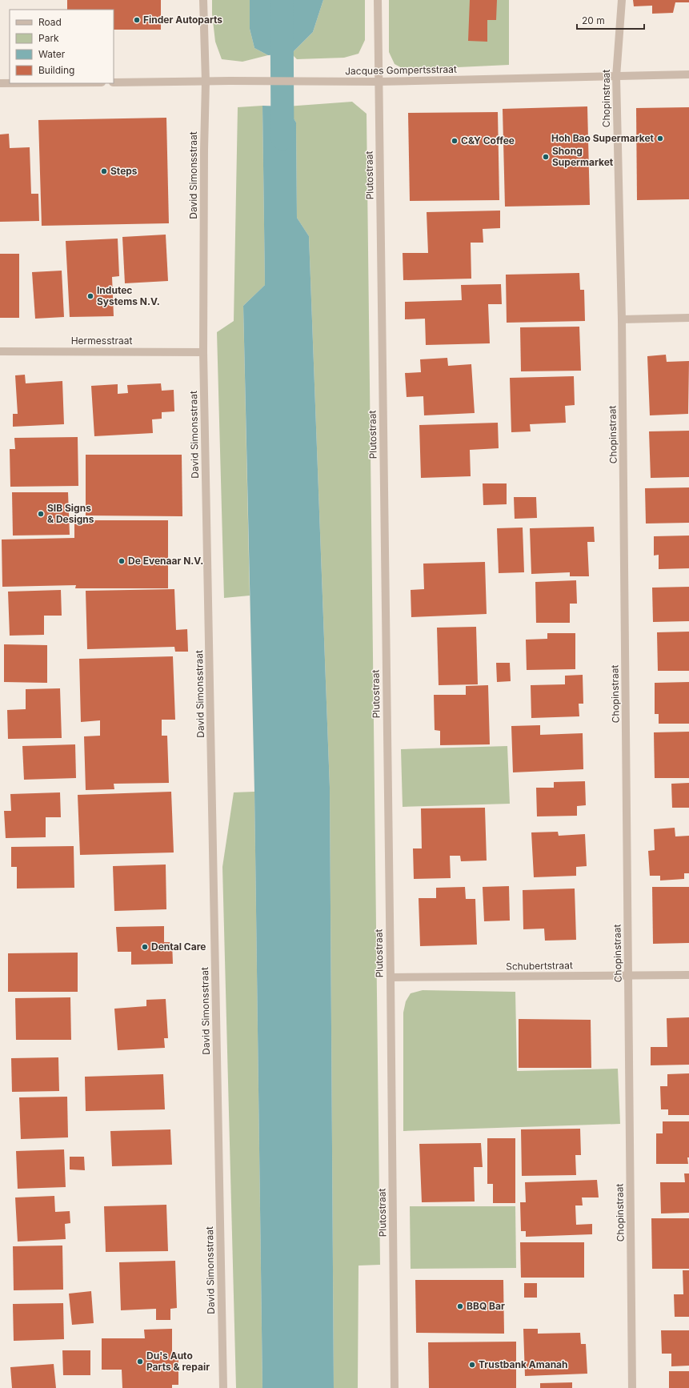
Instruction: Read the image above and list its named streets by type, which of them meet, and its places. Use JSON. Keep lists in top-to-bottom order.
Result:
{
  "streets": {
    "street": [
      "Jacques Gompertsstraat",
      "Chopinstraat",
      "David Simonsstraat",
      "Plutostraat",
      "Hermesstraat",
      "Schubertstraat"
    ]
  },
  "crossings": [
    ["Jacques Gompertsstraat", "Chopinstraat"],
    ["Jacques Gompertsstraat", "David Simonsstraat"],
    ["Jacques Gompertsstraat", "Plutostraat"],
    ["Chopinstraat", "Schubertstraat"],
    ["David Simonsstraat", "Hermesstraat"],
    ["Plutostraat", "Schubertstraat"]
  ],
  "places": [
    "Finder Autoparts",
    "Hoh Bao Supermarket",
    "C&Y Coffee",
    "Shong Supermarket",
    "Steps",
    "Indutec Systems N.V.",
    "SIB Signs & Designs",
    "De Evenaar N.V.",
    "Dental Care",
    "BBQ Bar",
    "Du's Auto Parts & repair",
    "Trustbank Amanah"
  ],
  "legend": [
    "Road",
    "Park",
    "Water",
    "Building"
  ],
  "scale_bar": "20 m"
}
